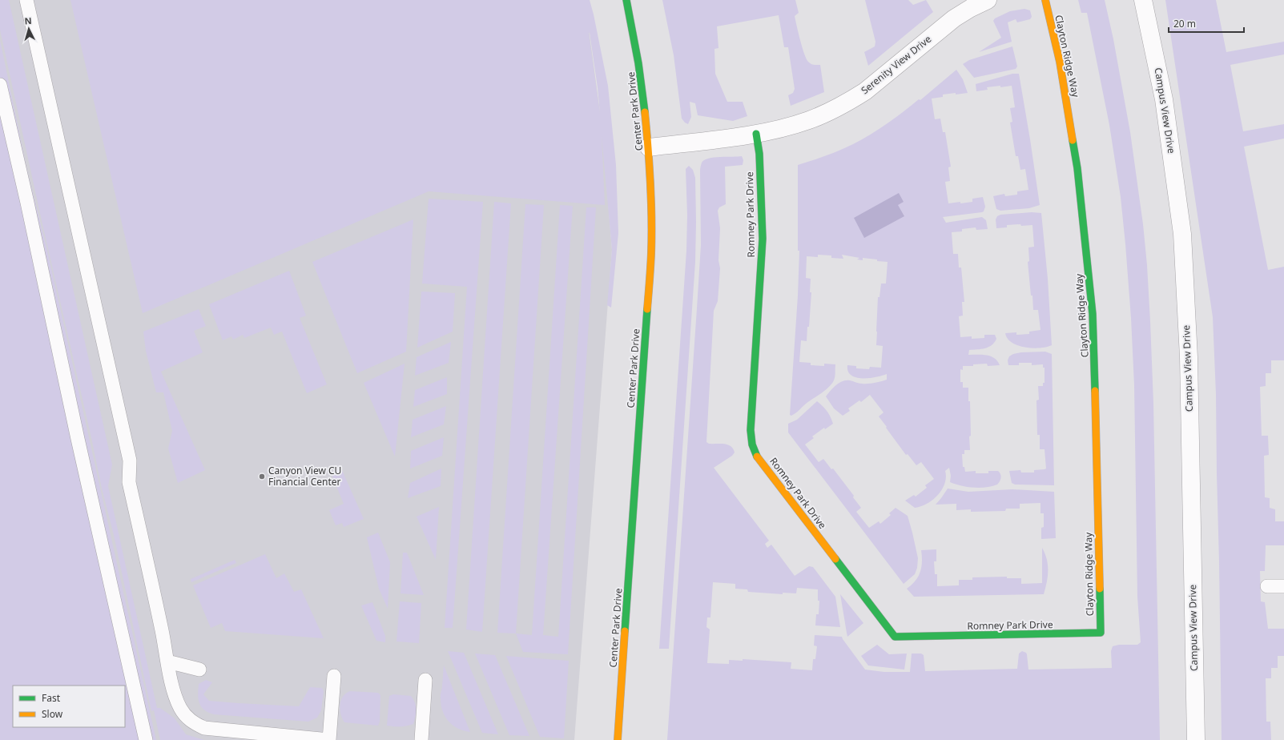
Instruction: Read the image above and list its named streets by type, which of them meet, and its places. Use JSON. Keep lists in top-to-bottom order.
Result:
{
  "streets": {
    "street": [
      "Clayton Ridge Way",
      "Serenity View Drive",
      "Campus View Drive",
      "Center Park Drive",
      "Romney Park Drive"
    ]
  },
  "crossings": [
    ["Clayton Ridge Way", "Romney Park Drive"],
    ["Serenity View Drive", "Center Park Drive"],
    ["Serenity View Drive", "Romney Park Drive"]
  ],
  "places": ["Canyon View CU Financial Center"],
  "legend": ["Fast", "Slow"],
  "scale_bar": "20 m",
  "north": "top"
}
